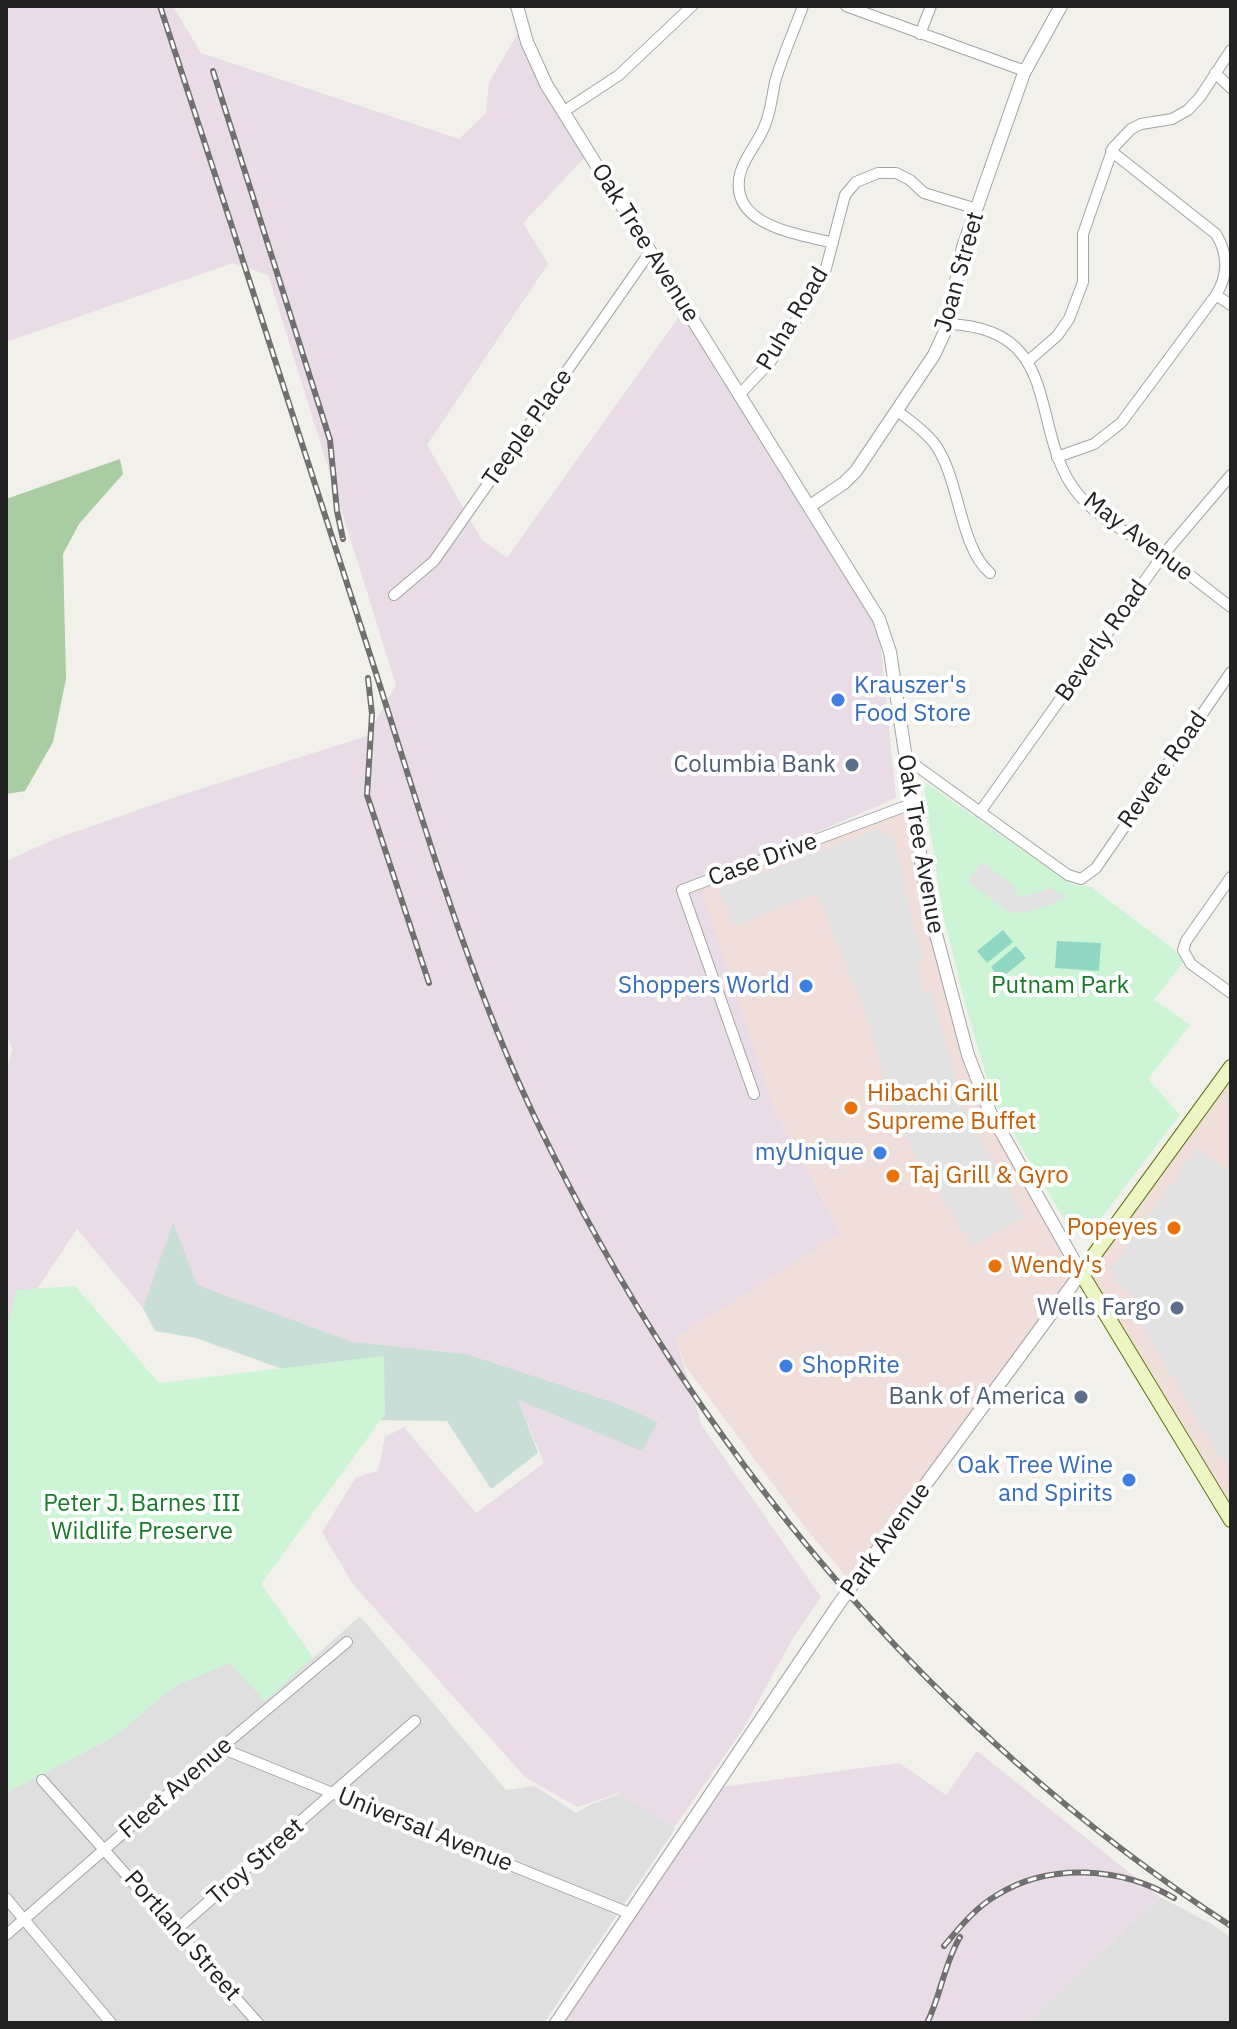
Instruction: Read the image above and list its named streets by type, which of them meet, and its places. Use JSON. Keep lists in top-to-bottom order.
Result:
{
  "streets": {
    "main road": ["Oak Tree Avenue", "Park Avenue"],
    "street": [
      "Joan Street",
      "Puha Road",
      "Teeple Place",
      "May Avenue",
      "Beverly Road",
      "Revere Road",
      "Case Drive",
      "Fleet Avenue",
      "Universal Avenue",
      "Troy Street",
      "Portland Street"
    ]
  },
  "crossings": [
    ["Oak Tree Avenue", "Joan Street"],
    ["Oak Tree Avenue", "Puha Road"],
    ["Oak Tree Avenue", "Teeple Place"],
    ["Oak Tree Avenue", "Case Drive"],
    ["Oak Tree Avenue", "Park Avenue"],
    ["Joan Street", "Puha Road"],
    ["Joan Street", "May Avenue"],
    ["May Avenue", "Beverly Road"],
    ["Beverly Road", "Revere Road"],
    ["Park Avenue", "Universal Avenue"],
    ["Fleet Avenue", "Universal Avenue"],
    ["Fleet Avenue", "Portland Street"],
    ["Universal Avenue", "Troy Street"],
    ["Troy Street", "Portland Street"]
  ],
  "parks": ["Putnam Park", "Peter J. Barnes III Wildlife Preserve"],
  "places": [
    "Krauszer's Food Store",
    "Columbia Bank",
    "Shoppers World",
    "Hibachi Grill Supreme Buffet",
    "myUnique",
    "Taj Grill & Gyro",
    "Popeyes",
    "Wendy's",
    "Wells Fargo",
    "ShopRite",
    "Bank of America",
    "Oak Tree Wine and Spirits"
  ]
}
